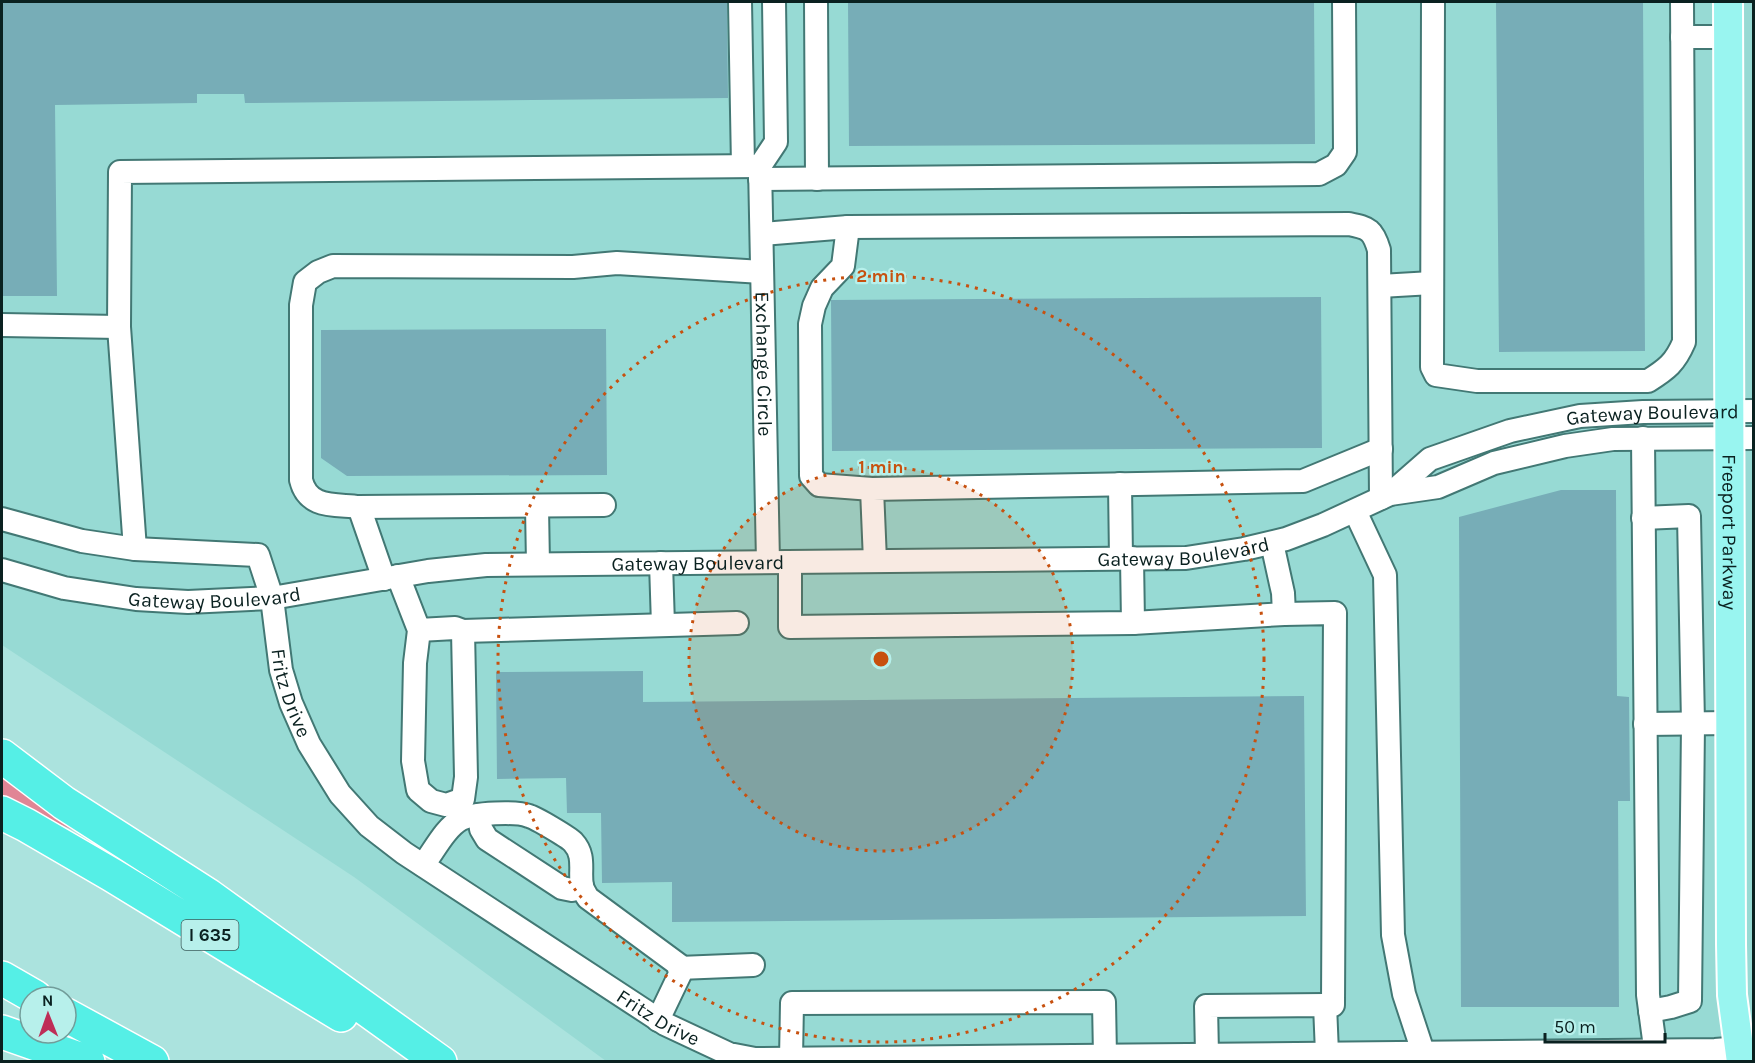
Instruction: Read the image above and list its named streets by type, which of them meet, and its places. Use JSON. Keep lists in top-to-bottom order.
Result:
{
  "streets": {
    "highway": ["I 635"],
    "main road": ["Freeport Parkway"],
    "street": ["Exchange Circle", "Gateway Boulevard", "Fritz Drive"]
  },
  "crossings": [
    ["Exchange Circle", "Gateway Boulevard"],
    ["Gateway Boulevard", "Freeport Parkway"],
    ["Gateway Boulevard", "Fritz Drive"],
    ["Freeport Parkway", "Fritz Drive"]
  ],
  "scale_bar": "50 m",
  "north": "top",
  "rings": ["2 min", "1 min"]
}
